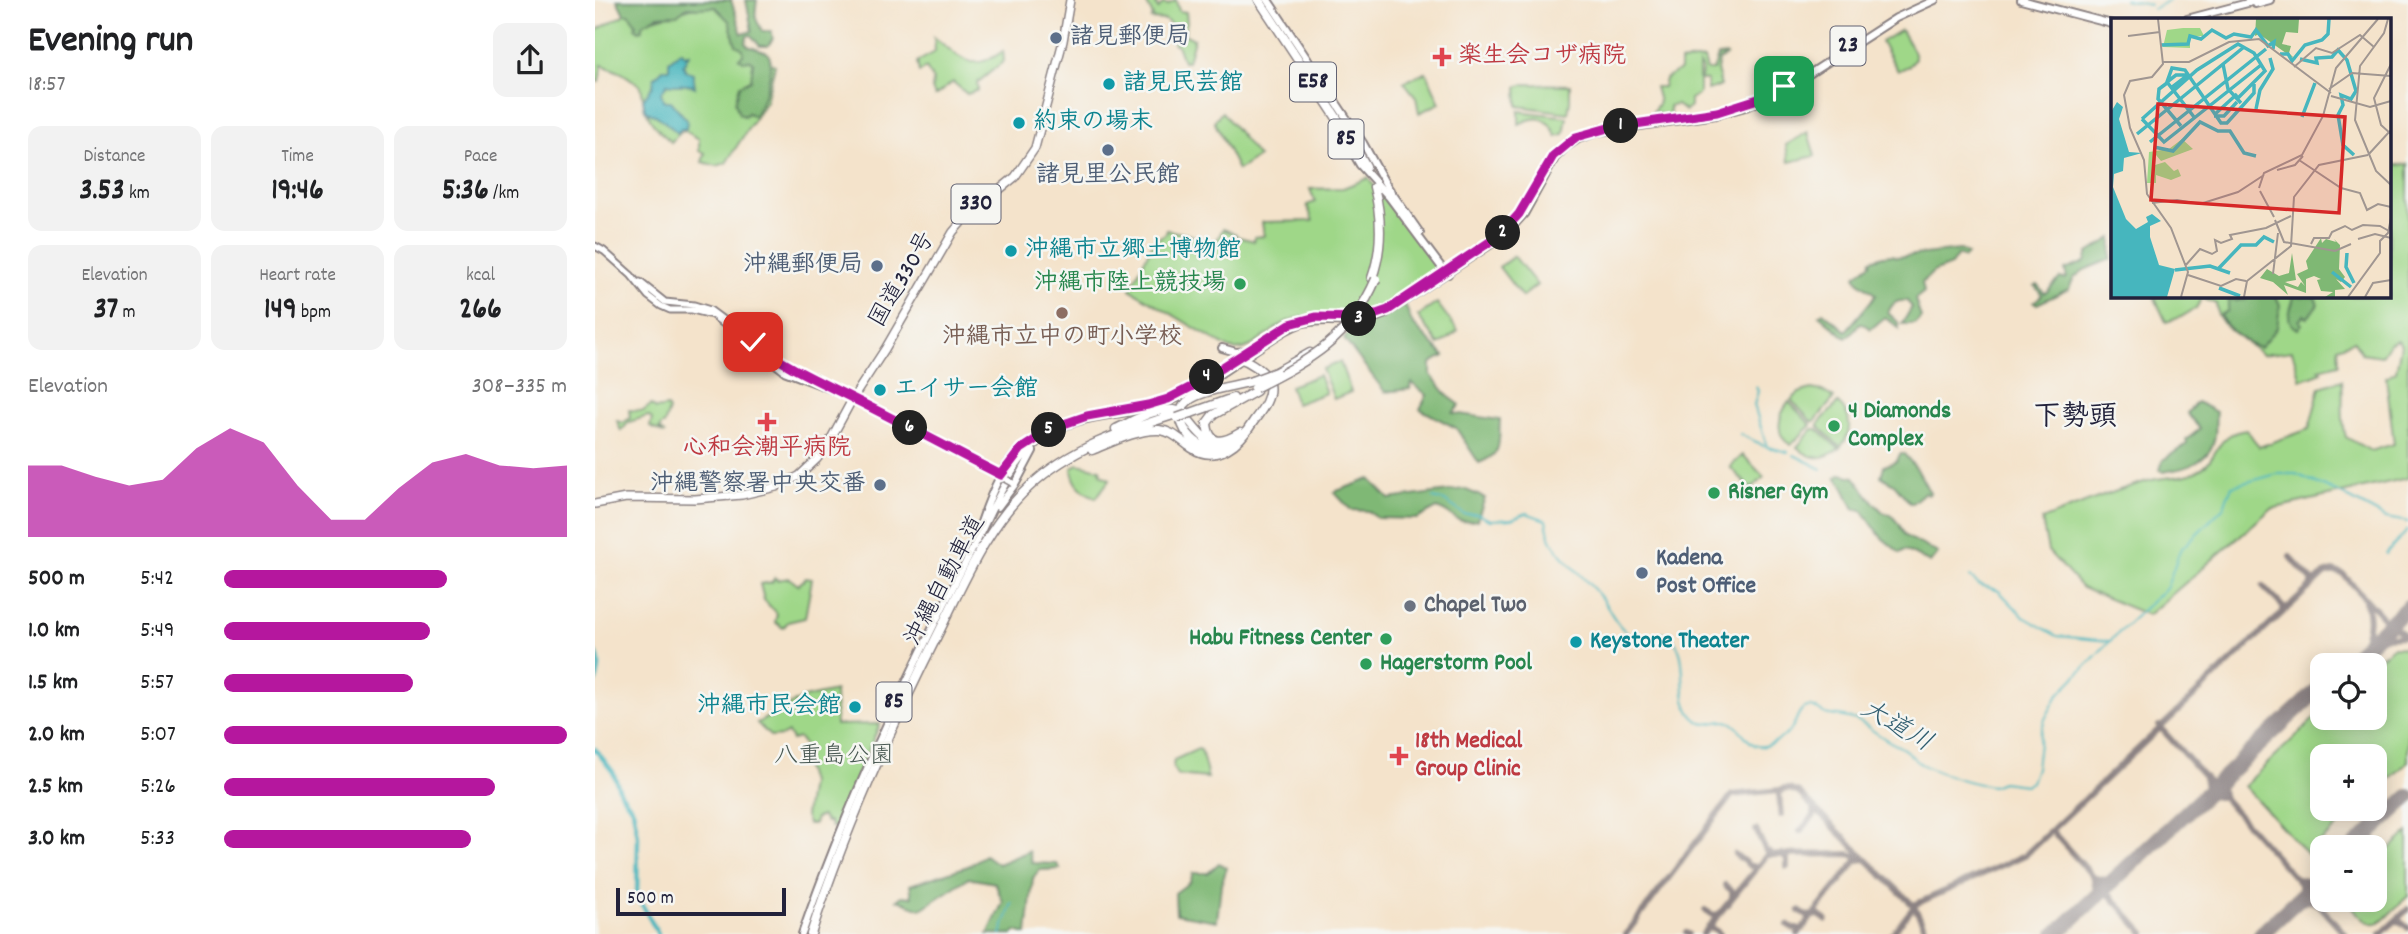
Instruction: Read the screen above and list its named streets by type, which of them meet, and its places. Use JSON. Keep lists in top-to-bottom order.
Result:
{
  "streets": {
    "highway": [
      "E58",
      "330",
      "国道330号",
      "沖縄自動車道"
    ],
    "main road": ["23", "85"]
  },
  "crossings": [
    ["23", "85"],
    ["E58", "85"]
  ],
  "districts": ["下勢頭"],
  "water": ["大道川"],
  "parks": ["八重島公園"],
  "places": {
    "other": [
      "諸見郵便局",
      "諸見民芸館",
      "約束の場末",
      "諸見里公民館",
      "沖縄市立郷土博物館",
      "沖縄郵便局",
      "沖縄市陸上競技場",
      "沖縄市立中の町小学校",
      "エイサー会館",
      "4 Diamonds Complex",
      "沖縄警察署中央交番",
      "Risner Gym",
      "Kadena Post Office",
      "Chapel Two",
      "Habu Fitness Center",
      "Keystone Theater",
      "Hagerstorm Pool",
      "沖縄市民会館"
    ],
    "health": ["楽生会コザ病院", "心和会潮平病院", "18th Medical Group Clinic"]
  },
  "scale_bar": "500 m",
  "page": {
    "heading": ["Evening run", "18:57"],
    "pins": [
      "1",
      "2",
      "3",
      "4",
      "6",
      "5"
    ],
    "stats": [
      ["Distance", "3.53 km"],
      ["Time", "19:46"],
      ["Pace", "5:36 /km"],
      ["Elevation", "37 m"],
      ["Heart rate", "149 bpm"],
      ["kcal", "266"]
    ],
    "chart": ["Elevation", "308–335 m"],
    "list": [
      {
        "name": "500 m",
        "note": "5:42"
      },
      {
        "name": "1.0 km",
        "note": "5:49"
      },
      {
        "name": "1.5 km",
        "note": "5:57"
      },
      {
        "name": "2.0 km",
        "note": "5:07"
      },
      {
        "name": "2.5 km",
        "note": "5:26"
      },
      {
        "name": "3.0 km",
        "note": "5:33"
      }
    ],
    "map_buttons": ["+", "−"],
    "scale": "500 m"
  }
}
